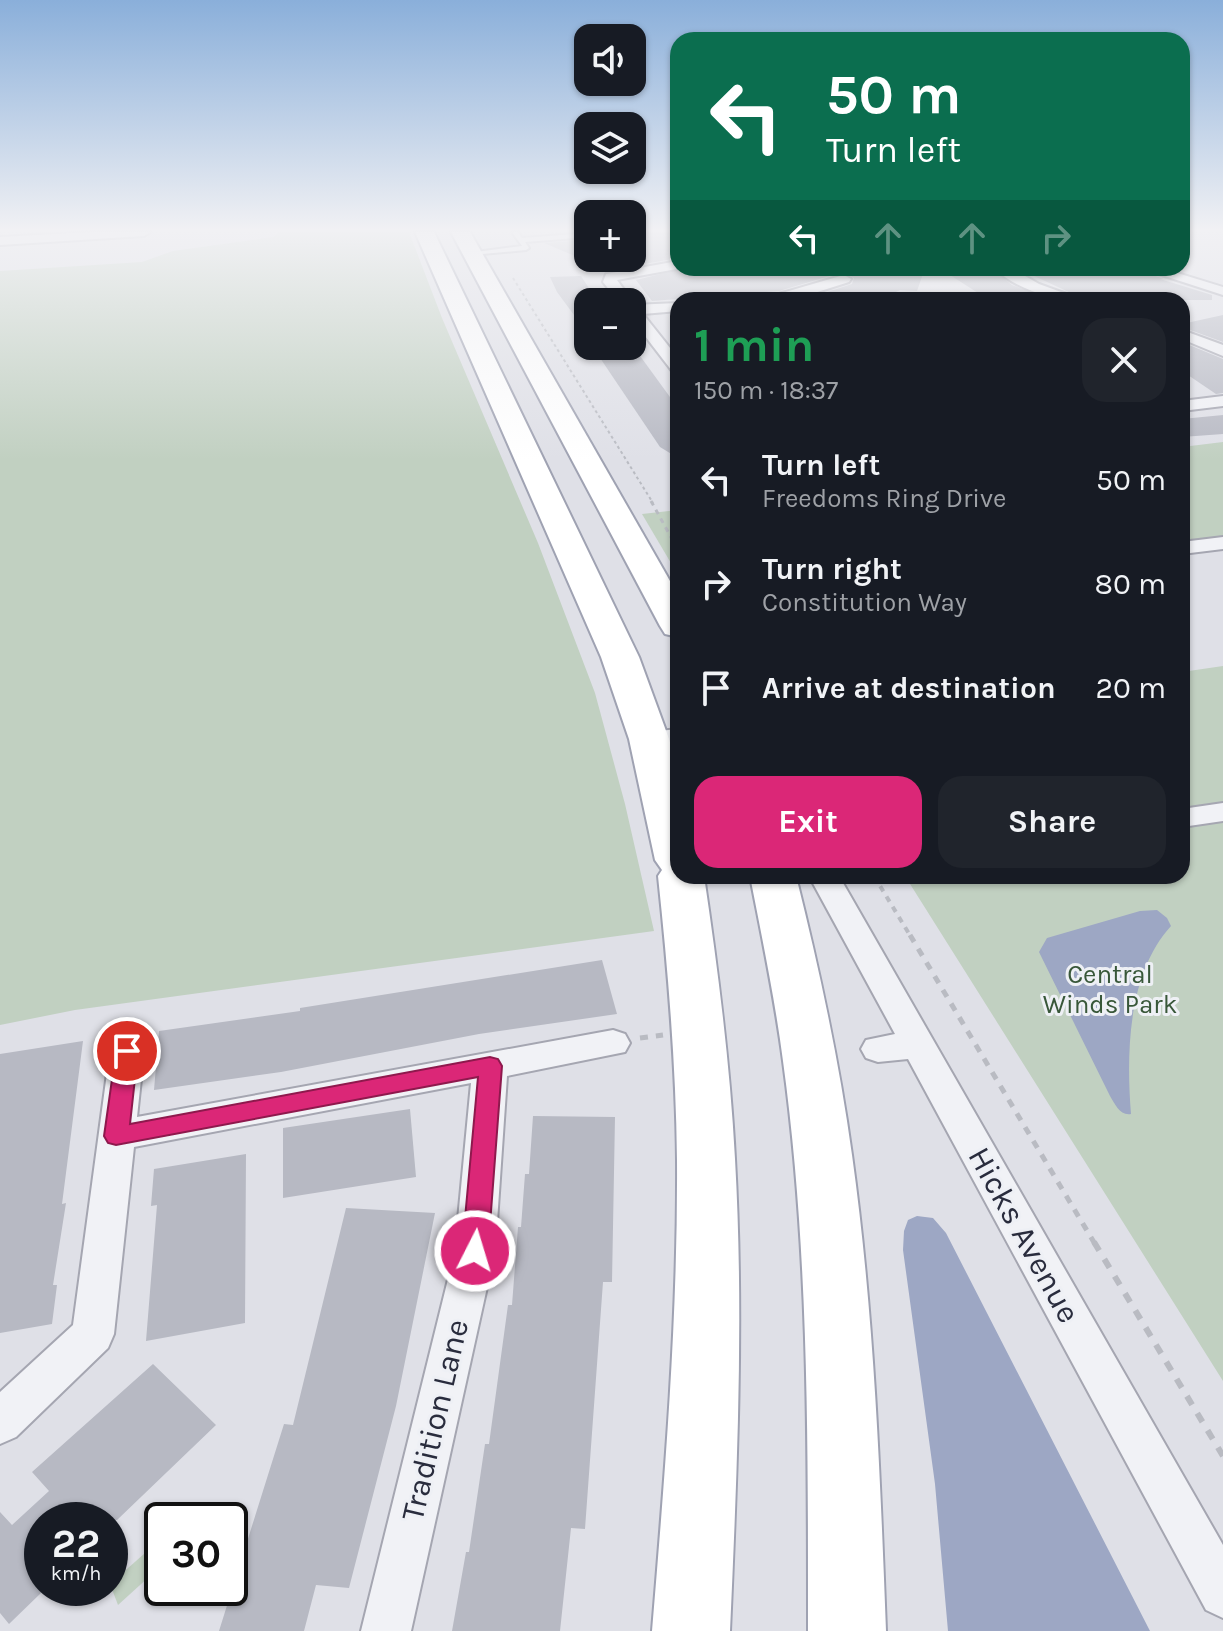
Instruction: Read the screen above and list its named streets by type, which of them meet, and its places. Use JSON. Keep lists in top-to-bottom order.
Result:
{
  "streets": {
    "street": ["Hicks Avenue", "Tradition Lane"]
  },
  "parks": ["Central Winds Park"],
  "page": {
    "map_buttons": ["+", "−"],
    "turn": ["50 m", "Turn left"],
    "heading": ["1 min", "150 m · 18:37"],
    "list": [
      {
        "name": "Turn left",
        "note": "Freedoms Ring Drive",
        "value": "50 m"
      },
      {
        "name": "Turn right",
        "note": "Constitution Way",
        "value": "80 m"
      },
      {
        "name": "Arrive at destination",
        "value": "20 m"
      }
    ],
    "buttons": ["Exit", "Share"],
    "speed": "22 km/h",
    "limit": "30"
  }
}
